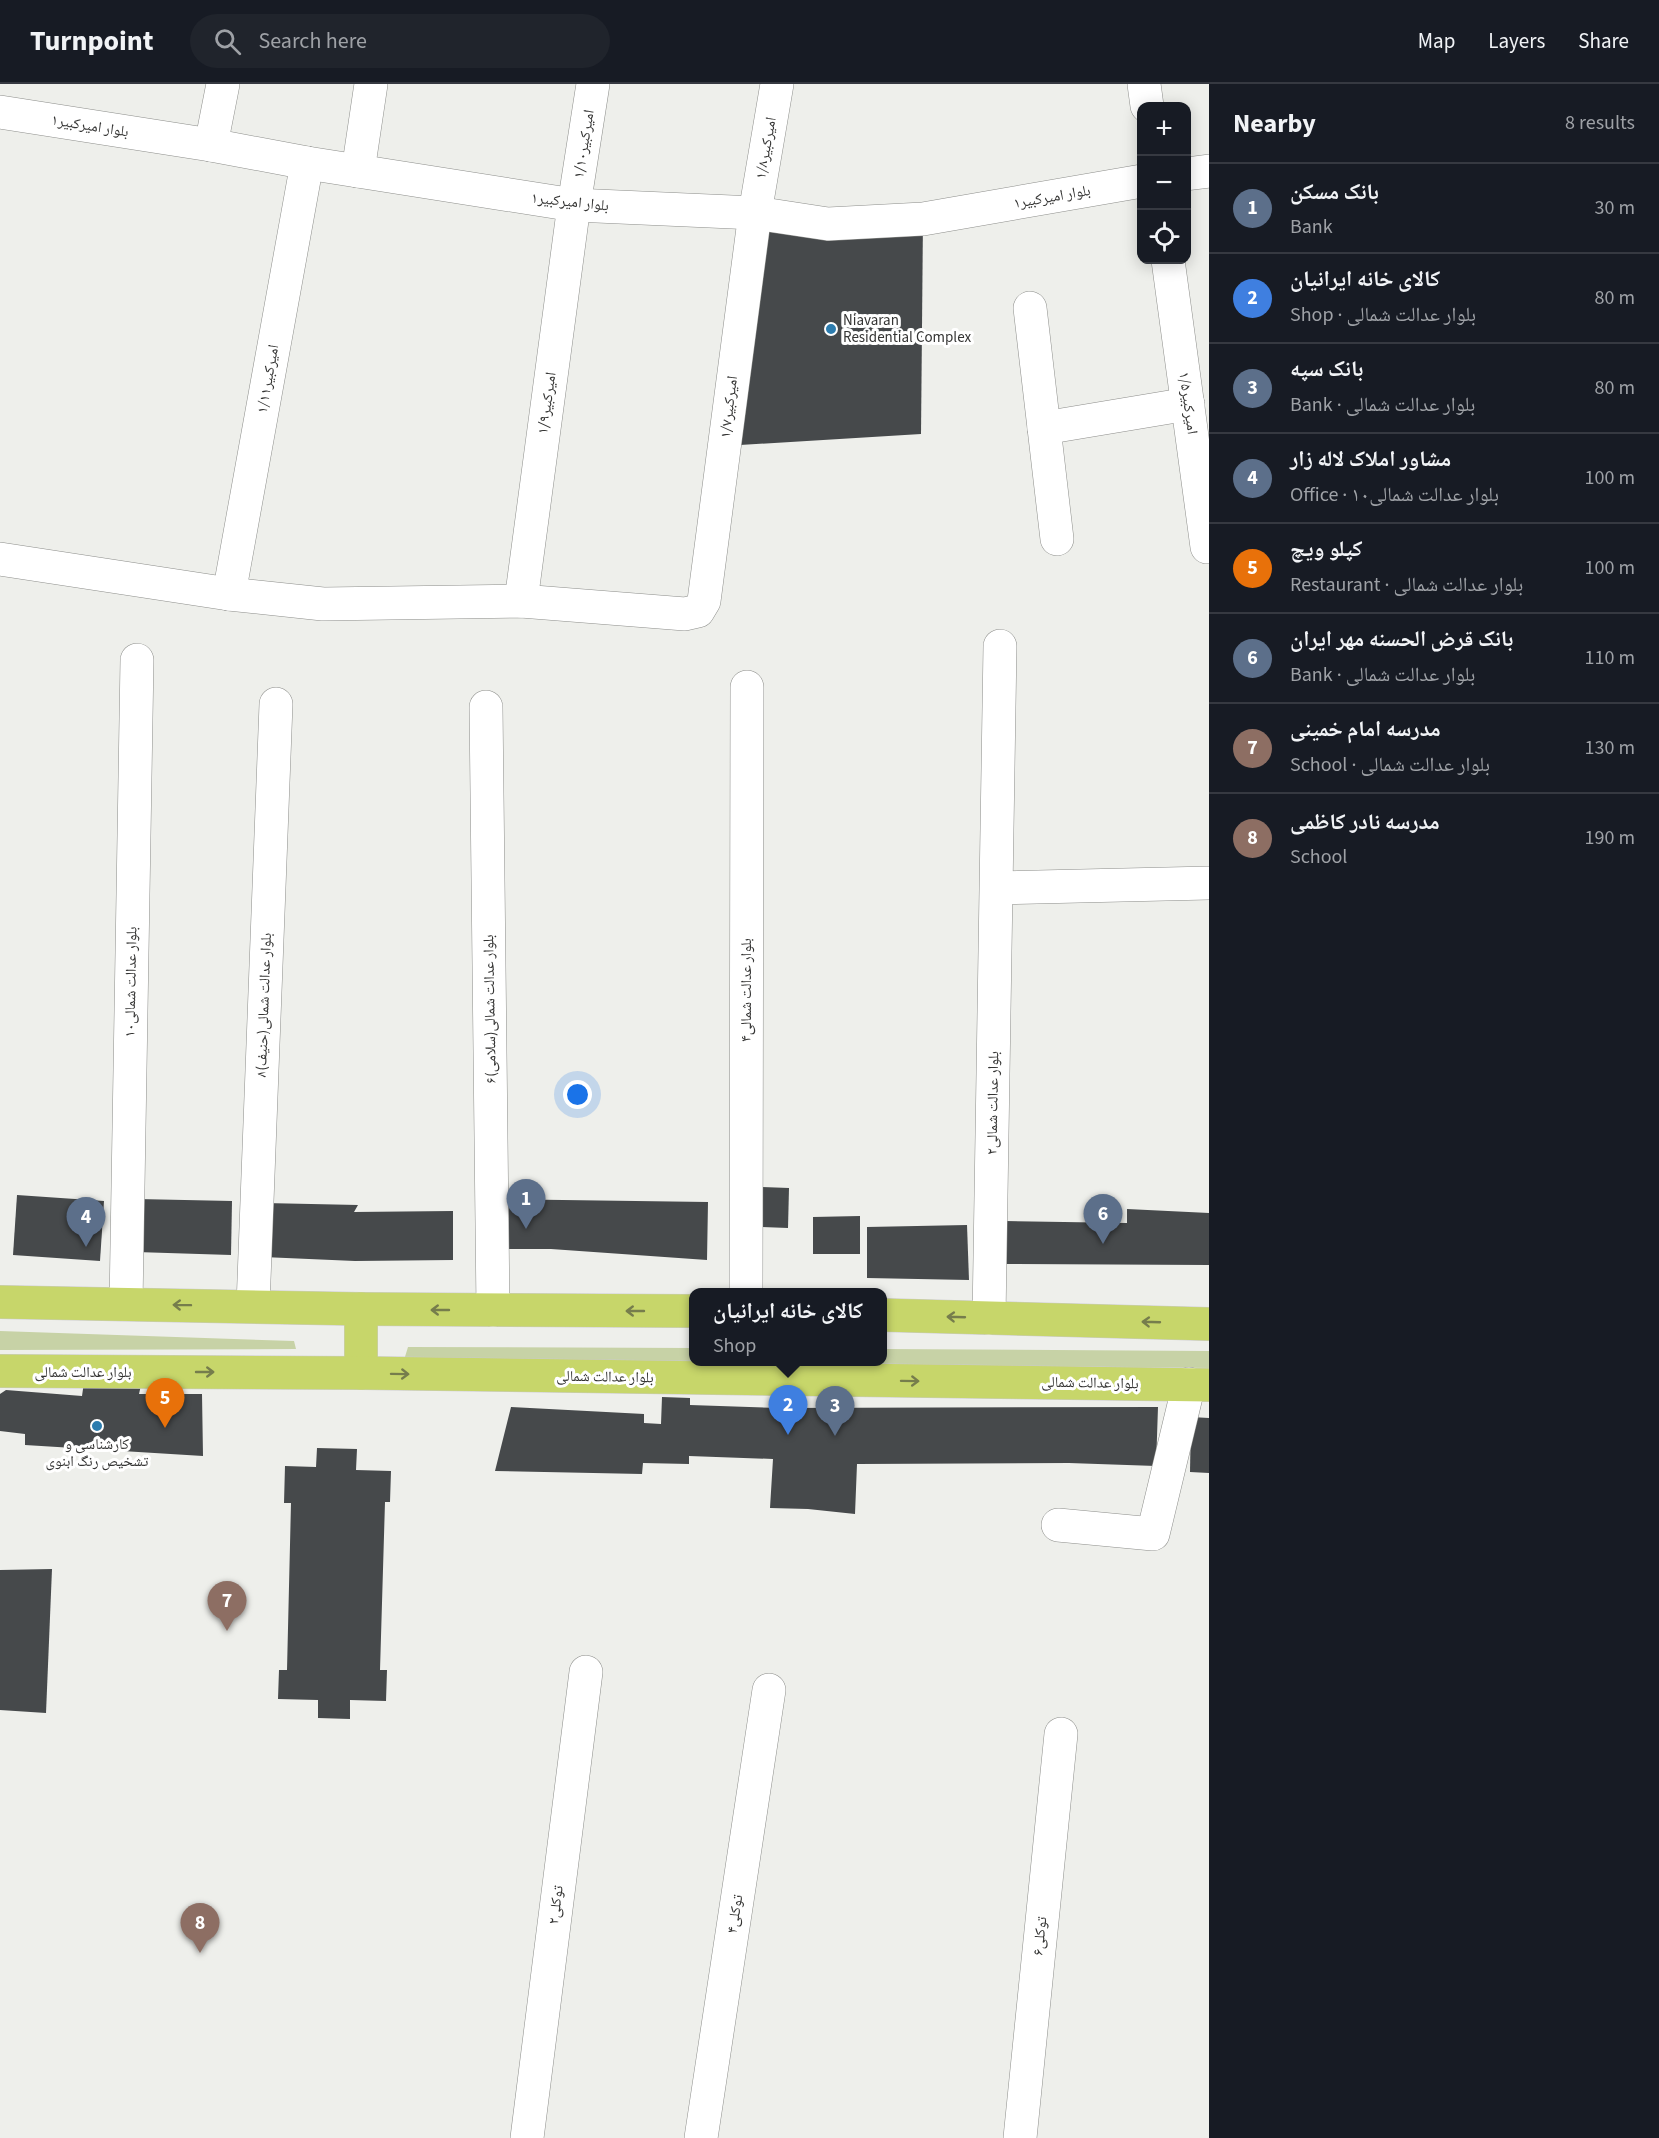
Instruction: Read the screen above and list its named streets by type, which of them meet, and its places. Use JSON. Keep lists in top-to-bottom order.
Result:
{
  "streets": {
    "main road": ["بلوار عدالت شمالی"],
    "street": [
      "بلوار امیرکبیر۱",
      "امیرکبیر۱/۱۰",
      "امیرکبیر۱/۸",
      "امیرکبیر۱/۱۱",
      "امیرکبیر۱/۹",
      "امیرکبیر۱/۵",
      "امیرکبیر۱/۷",
      "بلوار عدالت شمالی۱۰",
      "بلوار عدالت شمالی۴",
      "۸بلوار عدالت شمالی(حنیف)",
      "۶بلوار عدالت شمالی(سلامی)",
      "بلوار عدالت شمالی۲",
      "توکلی۲",
      "توکلی۴",
      "توکلی۶"
    ]
  },
  "crossings": [
    ["بلوار امیرکبیر۱", "امیرکبیر۱/۱۰"],
    ["بلوار امیرکبیر۱", "امیرکبیر۱/۸"],
    ["بلوار امیرکبیر۱", "امیرکبیر۱/۱۱"],
    ["بلوار امیرکبیر۱", "امیرکبیر۱/۹"],
    ["بلوار امیرکبیر۱", "امیرکبیر۱/۷"],
    ["امیرکبیر۱/۱۰", "امیرکبیر۱/۹"],
    ["امیرکبیر۱/۸", "امیرکبیر۱/۷"],
    ["امیرکبیر۱/۹", "امیرکبیر۱/۷"]
  ],
  "places": ["Niavaran Residential Complex", "کارشناسی و تشخیص رنگ ابنوی"],
  "page": {
    "header": "Turnpoint",
    "search": "Search here",
    "nav": ["Map", "Layers", "Share"],
    "heading": ["Nearby", "8 results"],
    "map_buttons": ["+", "−"],
    "list": [
      {
        "mark": "1",
        "name": "بانک مسکن",
        "note": "Bank",
        "value": "30 m"
      },
      {
        "mark": "2",
        "name": "کالای خانه ایرانیان",
        "note": "Shop · بلوار عدالت شمالی",
        "value": "80 m"
      },
      {
        "mark": "3",
        "name": "بانک سپه",
        "note": "Bank · بلوار عدالت شمالی",
        "value": "80 m"
      },
      {
        "mark": "4",
        "name": "مشاور املاک لاله زار",
        "note": "Office · بلوار عدالت شمالی۱۰",
        "value": "100 m"
      },
      {
        "mark": "5",
        "name": "کپلو ویچ",
        "note": "Restaurant · بلوار عدالت شمالی",
        "value": "100 m"
      },
      {
        "mark": "6",
        "name": "بانک قرض الحسنه مهر ایران",
        "note": "Bank · بلوار عدالت شمالی",
        "value": "110 m"
      },
      {
        "mark": "7",
        "name": "مدرسه امام خمینی",
        "note": "School · بلوار عدالت شمالی",
        "value": "130 m"
      },
      {
        "mark": "8",
        "name": "مدرسه نادر کاظمی",
        "note": "School",
        "value": "190 m"
      }
    ],
    "pins": [
      "1",
      "6",
      "4",
      "5",
      "2",
      "3",
      "7",
      "8"
    ],
    "popup": ["کالای خانه ایرانیان", "Shop"]
  }
}
